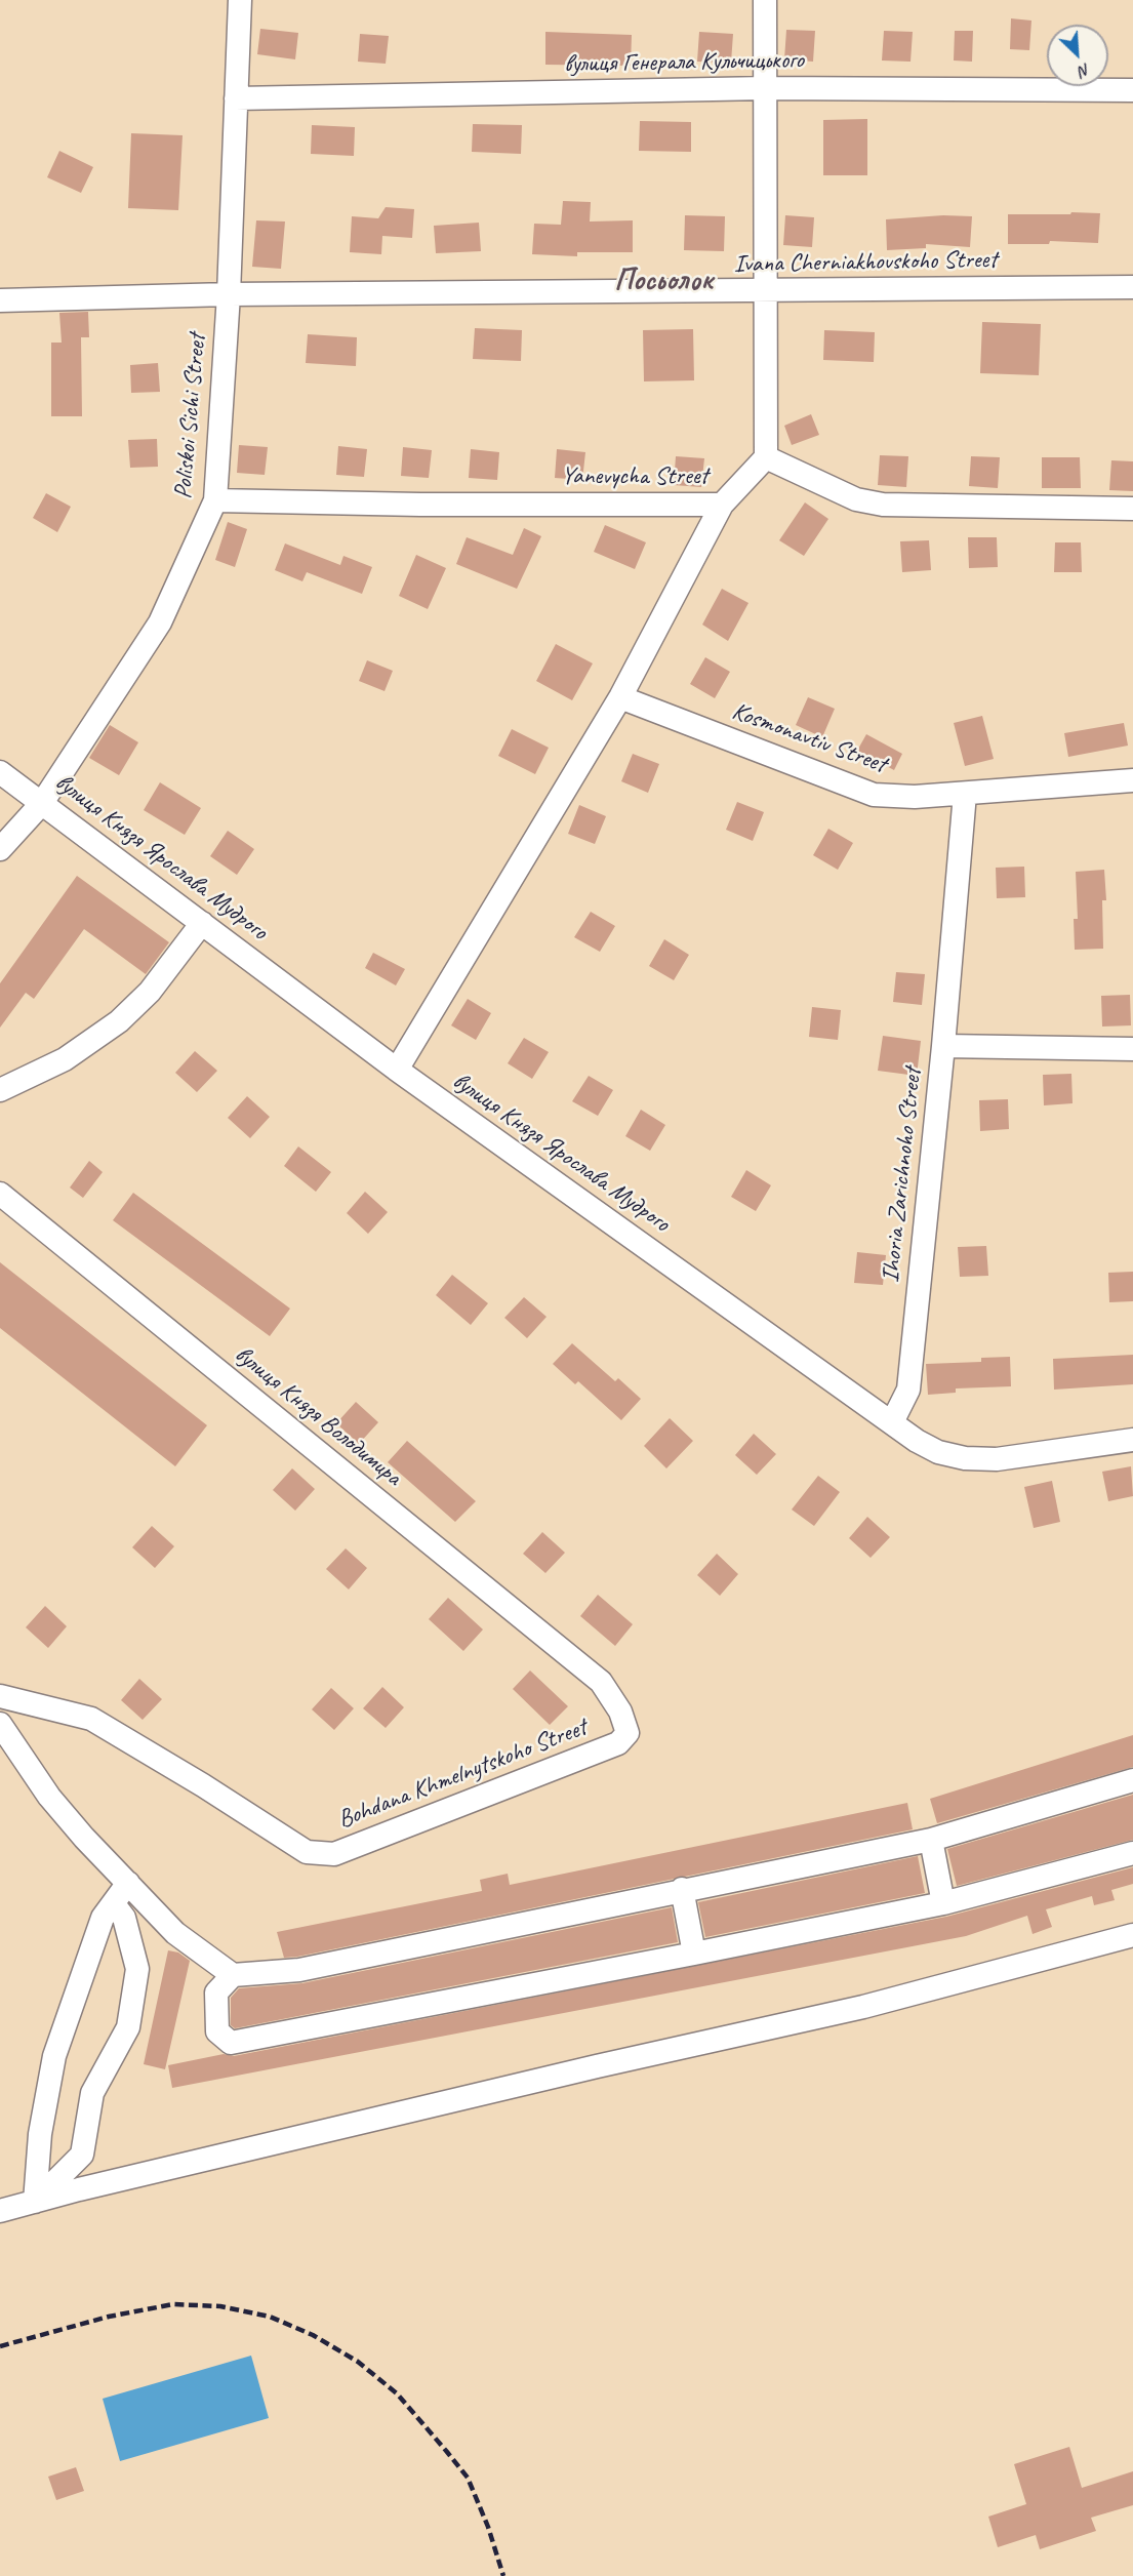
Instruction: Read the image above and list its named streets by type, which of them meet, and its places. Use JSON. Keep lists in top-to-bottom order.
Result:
{
  "streets": {
    "street": [
      "вулиця Генерала Кульчицького",
      "Ivana Cherniakhovskoho Street",
      "Poliskoi Sichi Street",
      "Yanevycha Street",
      "Kosmonavtiv Street",
      "вулиця Князя Ярослава Мудрого",
      "Ihoria Zarichnoho Street",
      "вулиця Князя Володимира",
      "Bohdana Khmelnytskoho Street"
    ]
  },
  "crossings": [
    ["вулиця Генерала Кульчицького", "Poliskoi Sichi Street"],
    ["Ivana Cherniakhovskoho Street", "Poliskoi Sichi Street"],
    ["Poliskoi Sichi Street", "Yanevycha Street"],
    ["Poliskoi Sichi Street", "вулиця Князя Ярослава Мудрого"],
    ["вулиця Князя Ярослава Мудрого", "Ihoria Zarichnoho Street"],
    ["вулиця Князя Володимира", "Bohdana Khmelnytskoho Street"]
  ],
  "districts": ["Посьолок"],
  "north": "bottom right"
}
